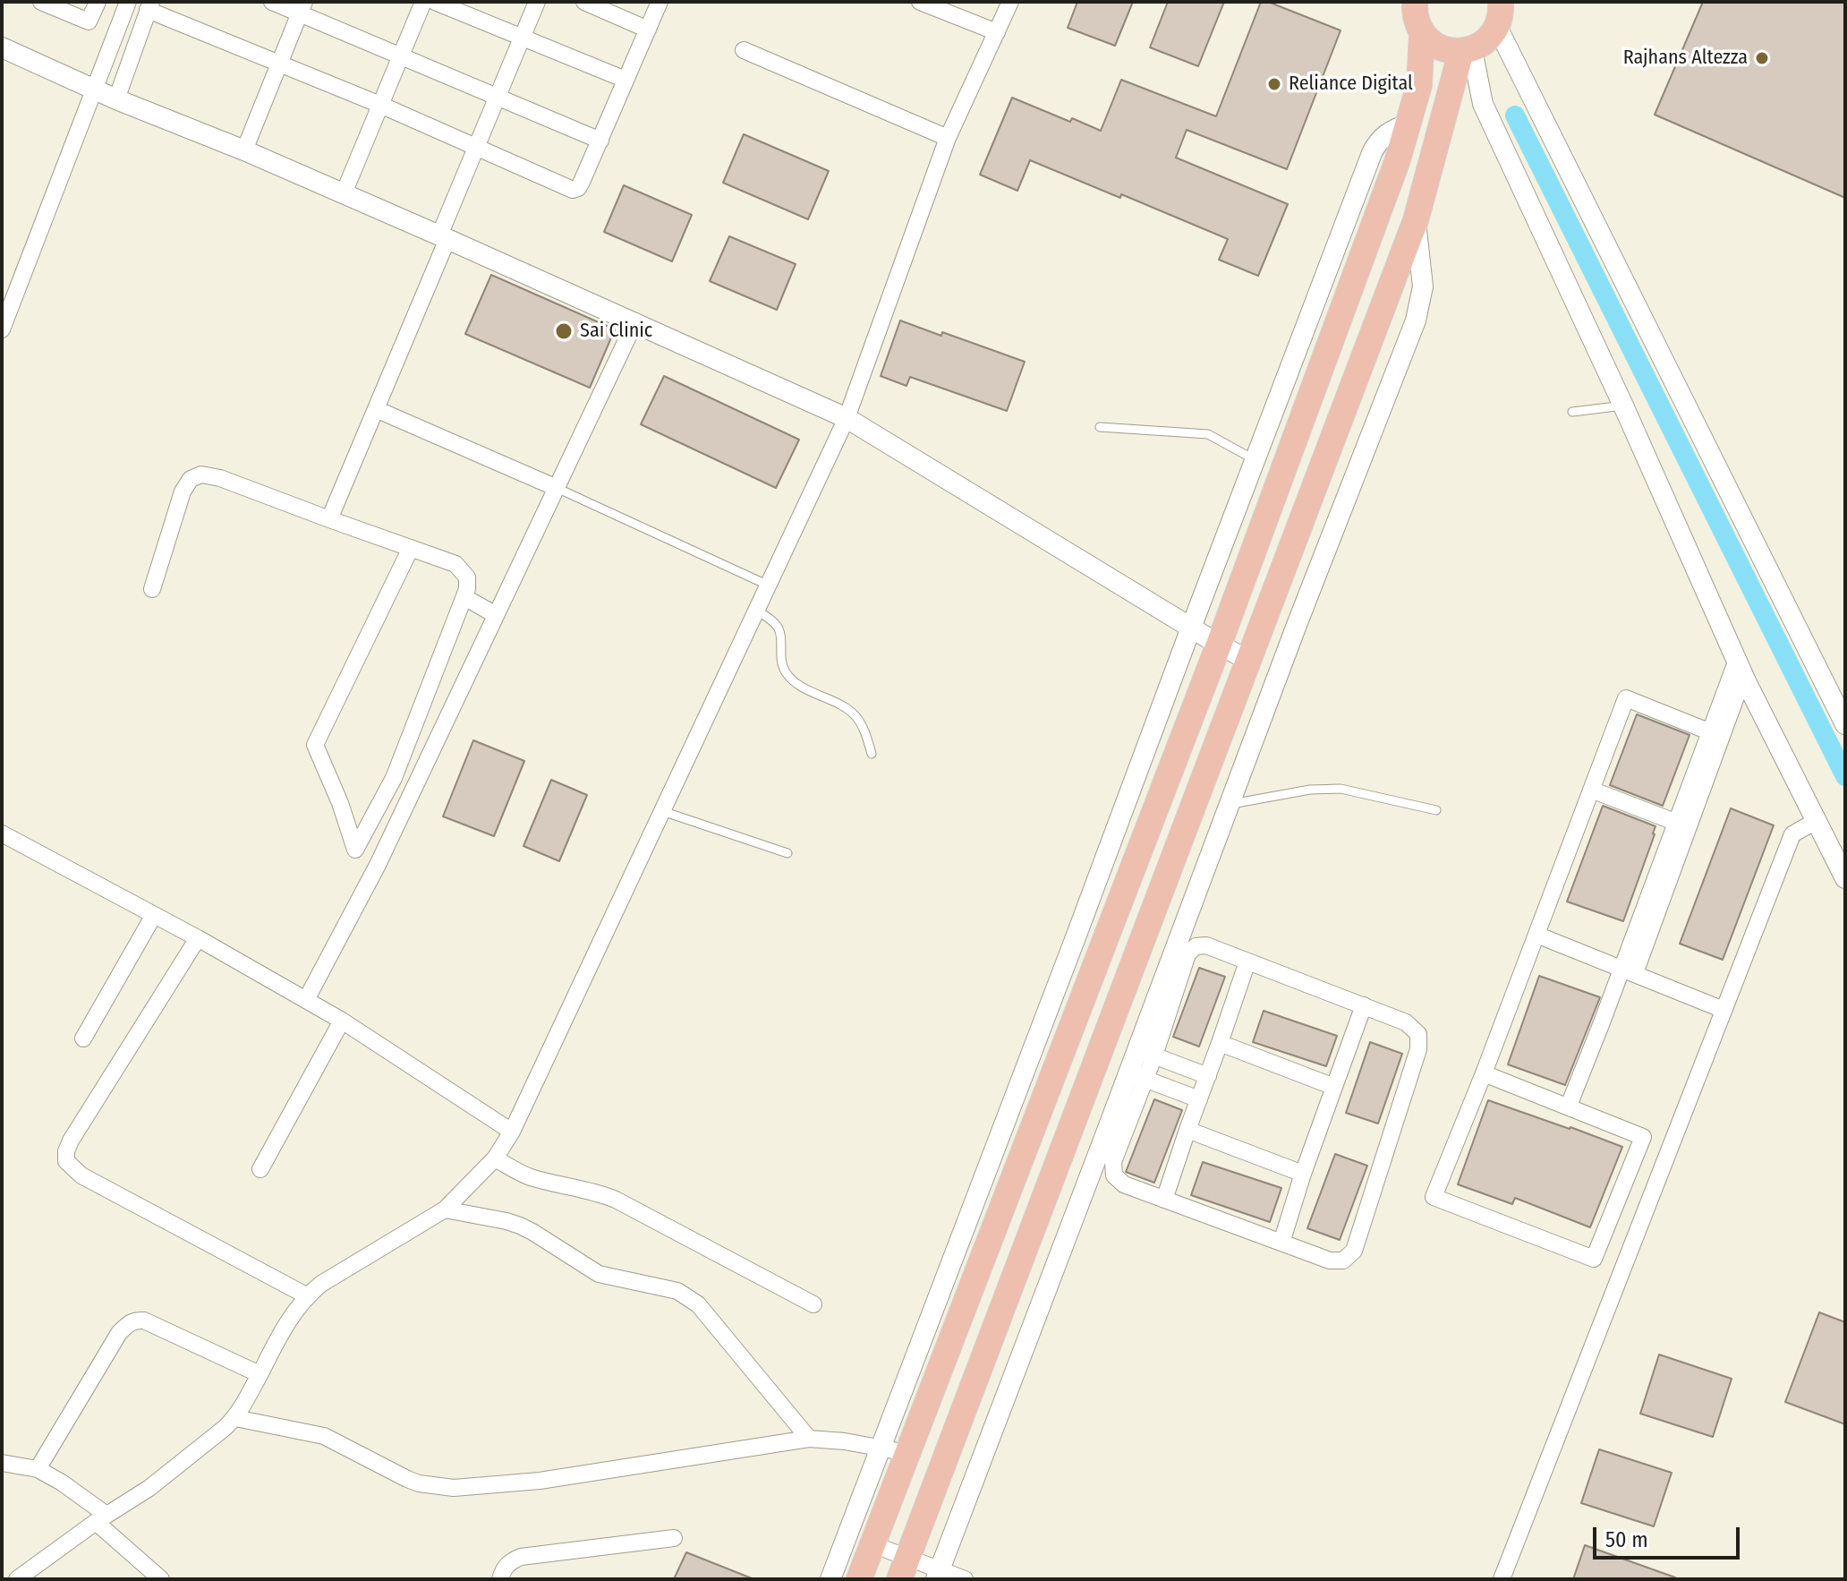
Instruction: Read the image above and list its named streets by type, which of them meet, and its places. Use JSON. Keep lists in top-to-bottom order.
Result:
{
  "places": ["Rajhans Altezza", "Reliance Digital", "Sai Clinic"],
  "scale_bar": "50 m"
}
